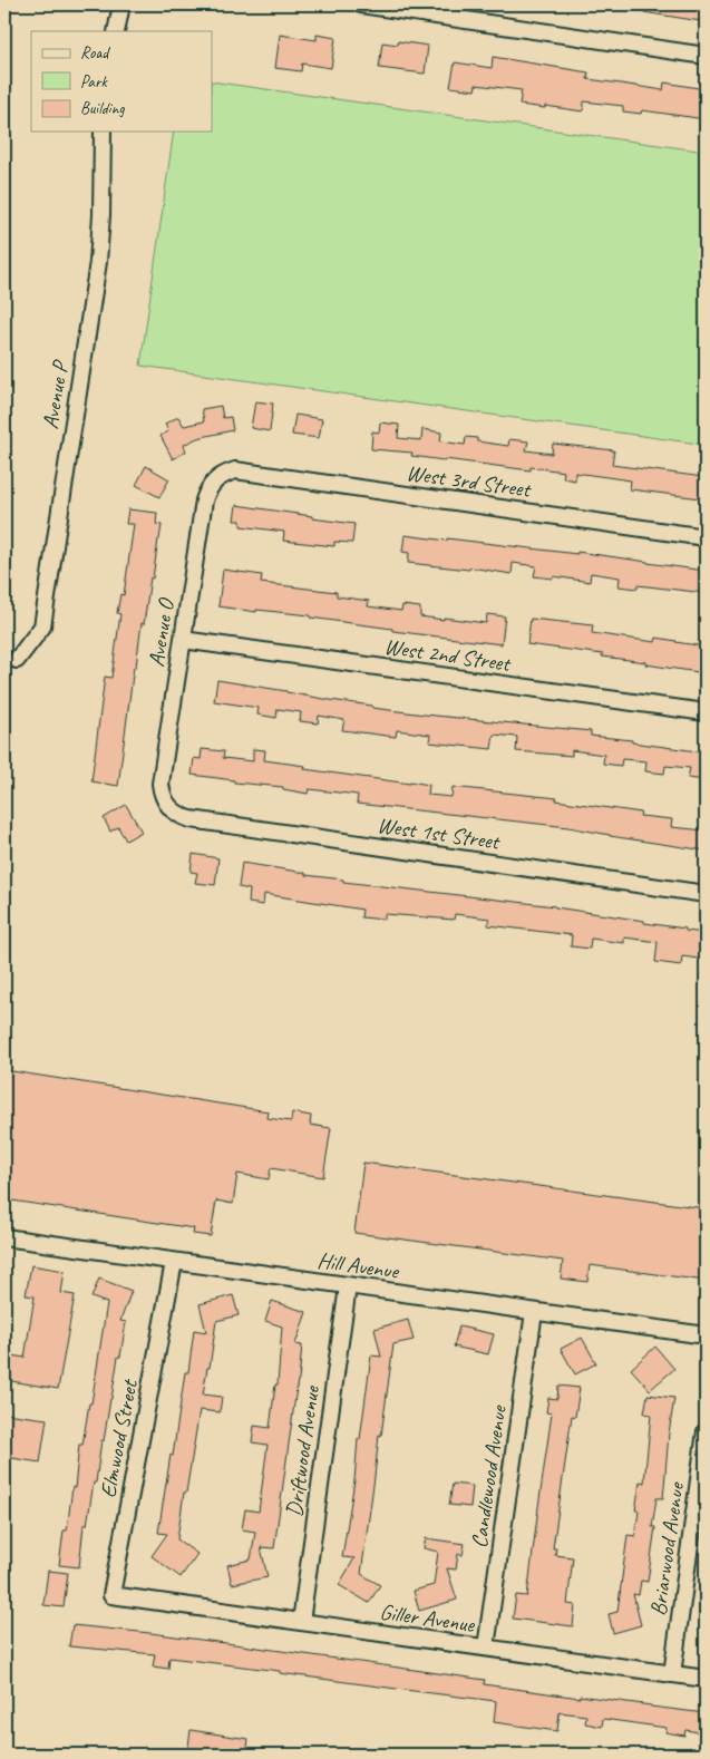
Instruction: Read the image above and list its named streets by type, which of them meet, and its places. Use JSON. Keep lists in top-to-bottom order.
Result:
{
  "streets": {
    "street": [
      "Avenue P",
      "West 3rd Street",
      "Avenue O",
      "West 2nd Street",
      "West 1st Street",
      "Hill Avenue",
      "Elmwood Street",
      "Driftwood Avenue",
      "Candlewood Avenue",
      "Briarwood Avenue",
      "Giller Avenue"
    ]
  },
  "crossings": [
    ["West 3rd Street", "Avenue O"],
    ["Avenue O", "West 2nd Street"],
    ["Avenue O", "West 1st Street"],
    ["Hill Avenue", "Elmwood Street"],
    ["Hill Avenue", "Driftwood Avenue"],
    ["Hill Avenue", "Candlewood Avenue"],
    ["Elmwood Street", "Giller Avenue"],
    ["Driftwood Avenue", "Giller Avenue"],
    ["Candlewood Avenue", "Giller Avenue"],
    ["Briarwood Avenue", "Giller Avenue"]
  ],
  "legend": ["Road", "Park", "Building"]
}
